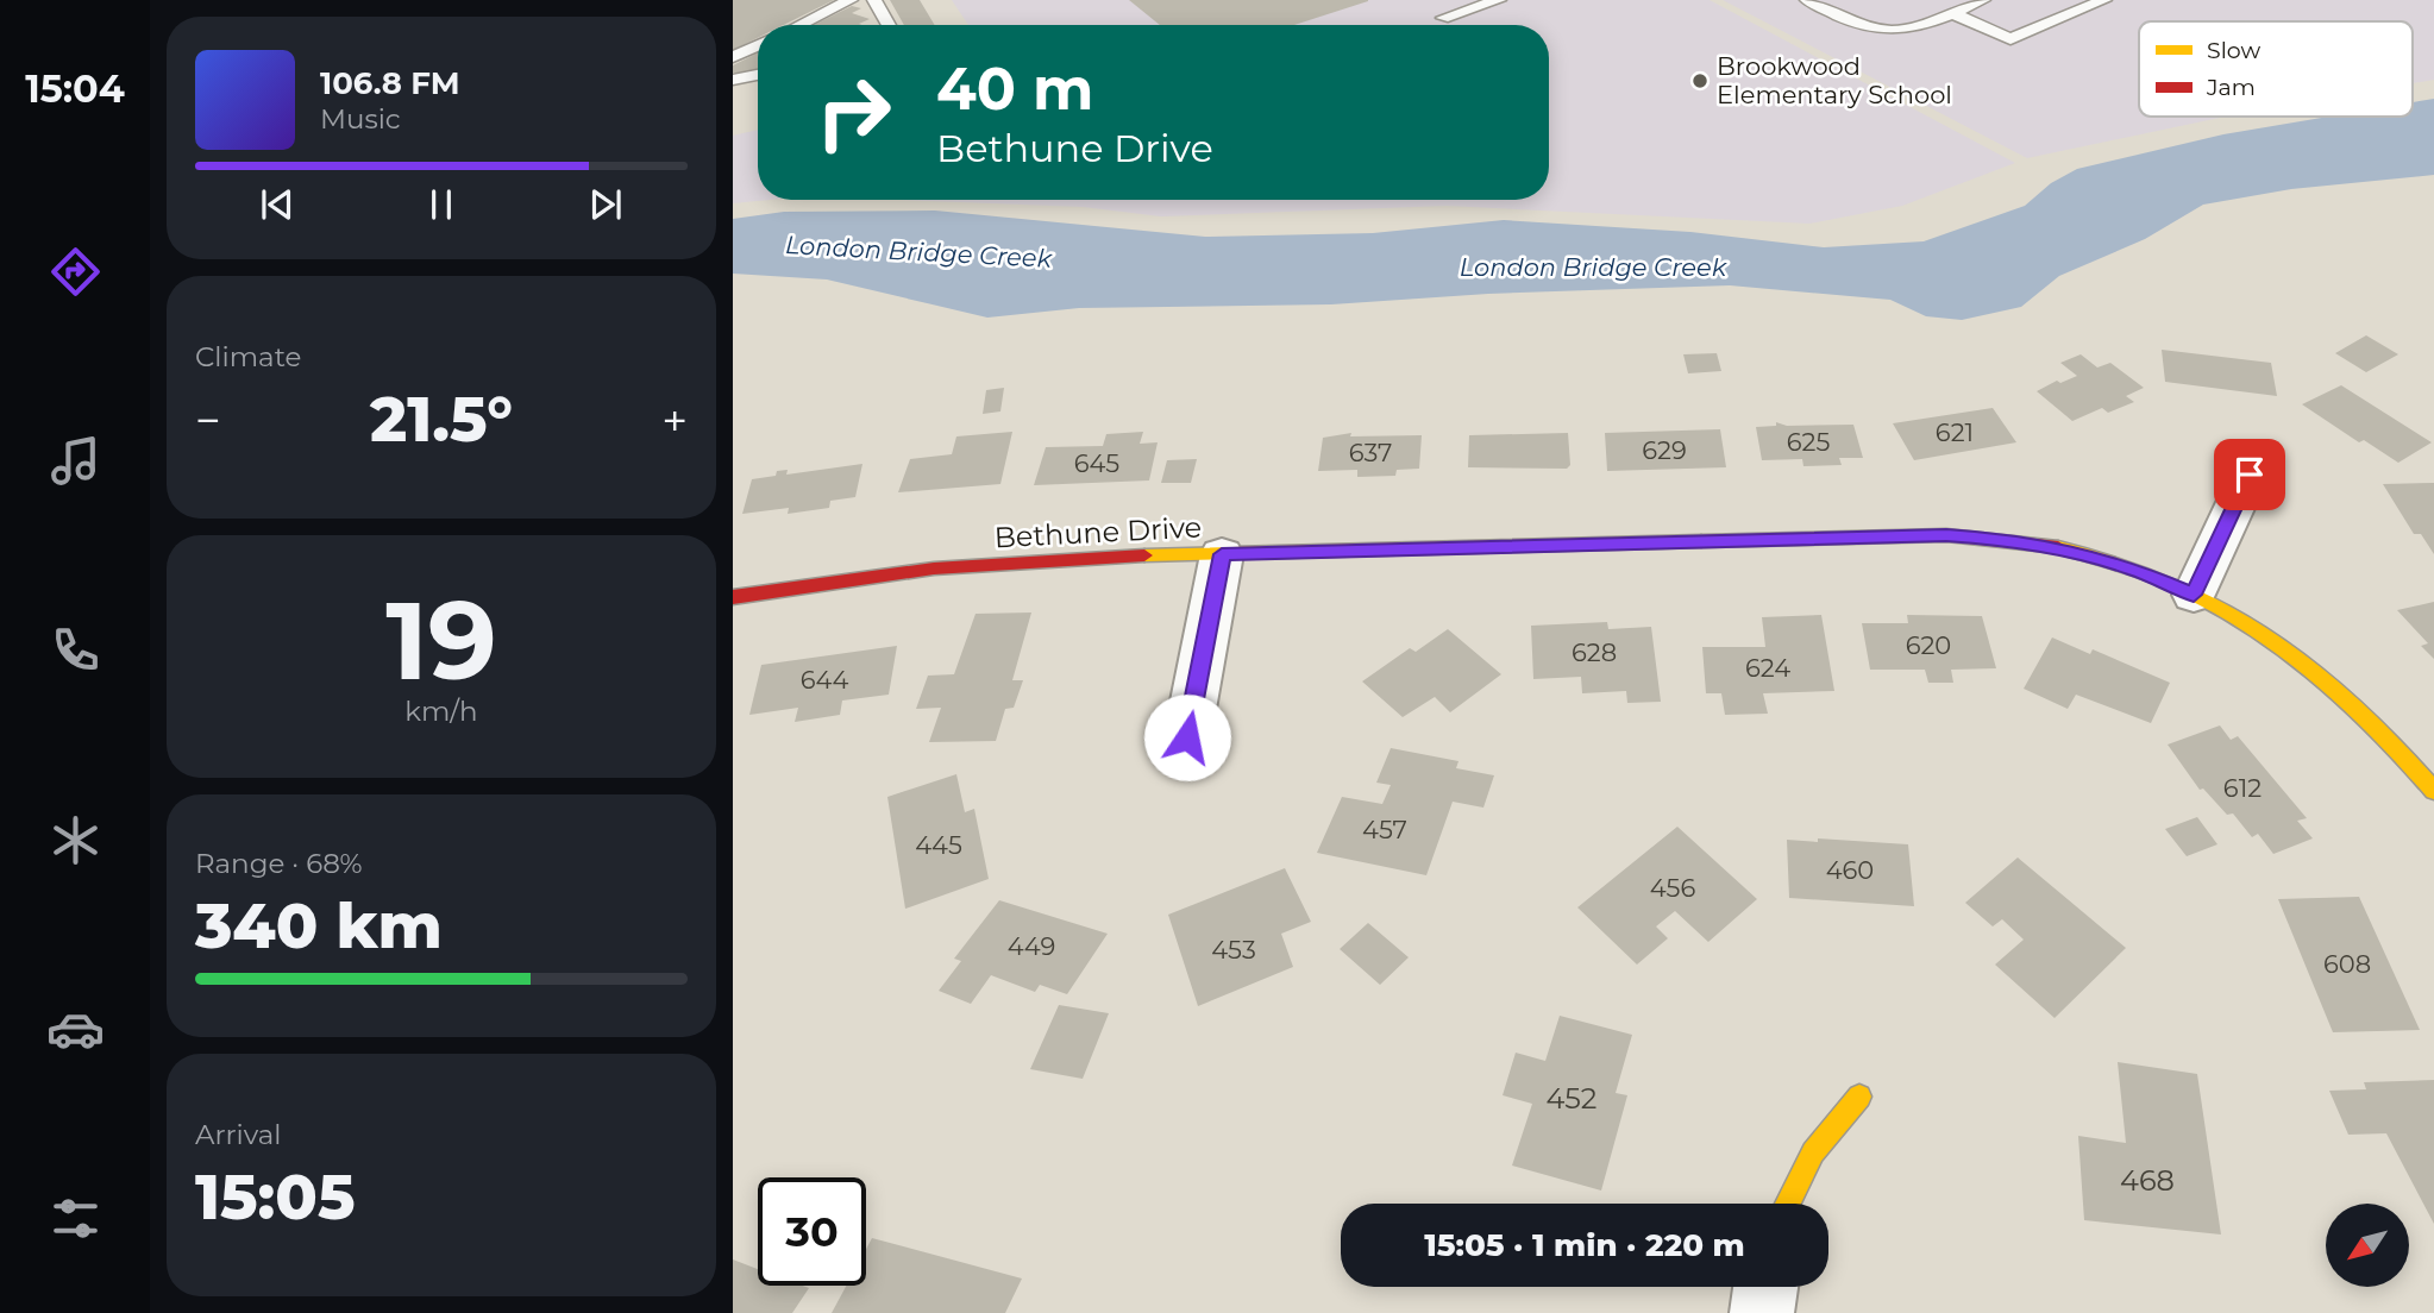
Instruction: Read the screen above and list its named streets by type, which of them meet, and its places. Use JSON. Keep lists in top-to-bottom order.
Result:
{
  "streets": {
    "street": ["Bethune Drive"]
  },
  "water": ["London Bridge Creek"],
  "places": ["Brookwood Elementary School"],
  "house_numbers": [
    "621",
    "625",
    "629",
    "637",
    "645",
    "620",
    "628",
    "624",
    "644",
    "612",
    "457",
    "445",
    "460",
    "456",
    "449",
    "453",
    "608",
    "452",
    "468"
  ],
  "legend": ["Slow", "Jam"],
  "north": "bottom left",
  "page": {
    "tabs": "15:04",
    "turn": ["40 m", "Bethune Drive"],
    "song": ["106.8 FM", "Music"],
    "tile": [
      "Climate",
      ["19", "km/h"],
      ["Range · 68%", "340 km"],
      ["Arrival", "15:05"]
    ],
    "heat": ["−", "21.5°", "+"],
    "limit": "30",
    "trip": "15:05 · 1 min · 220 m"
  }
}
